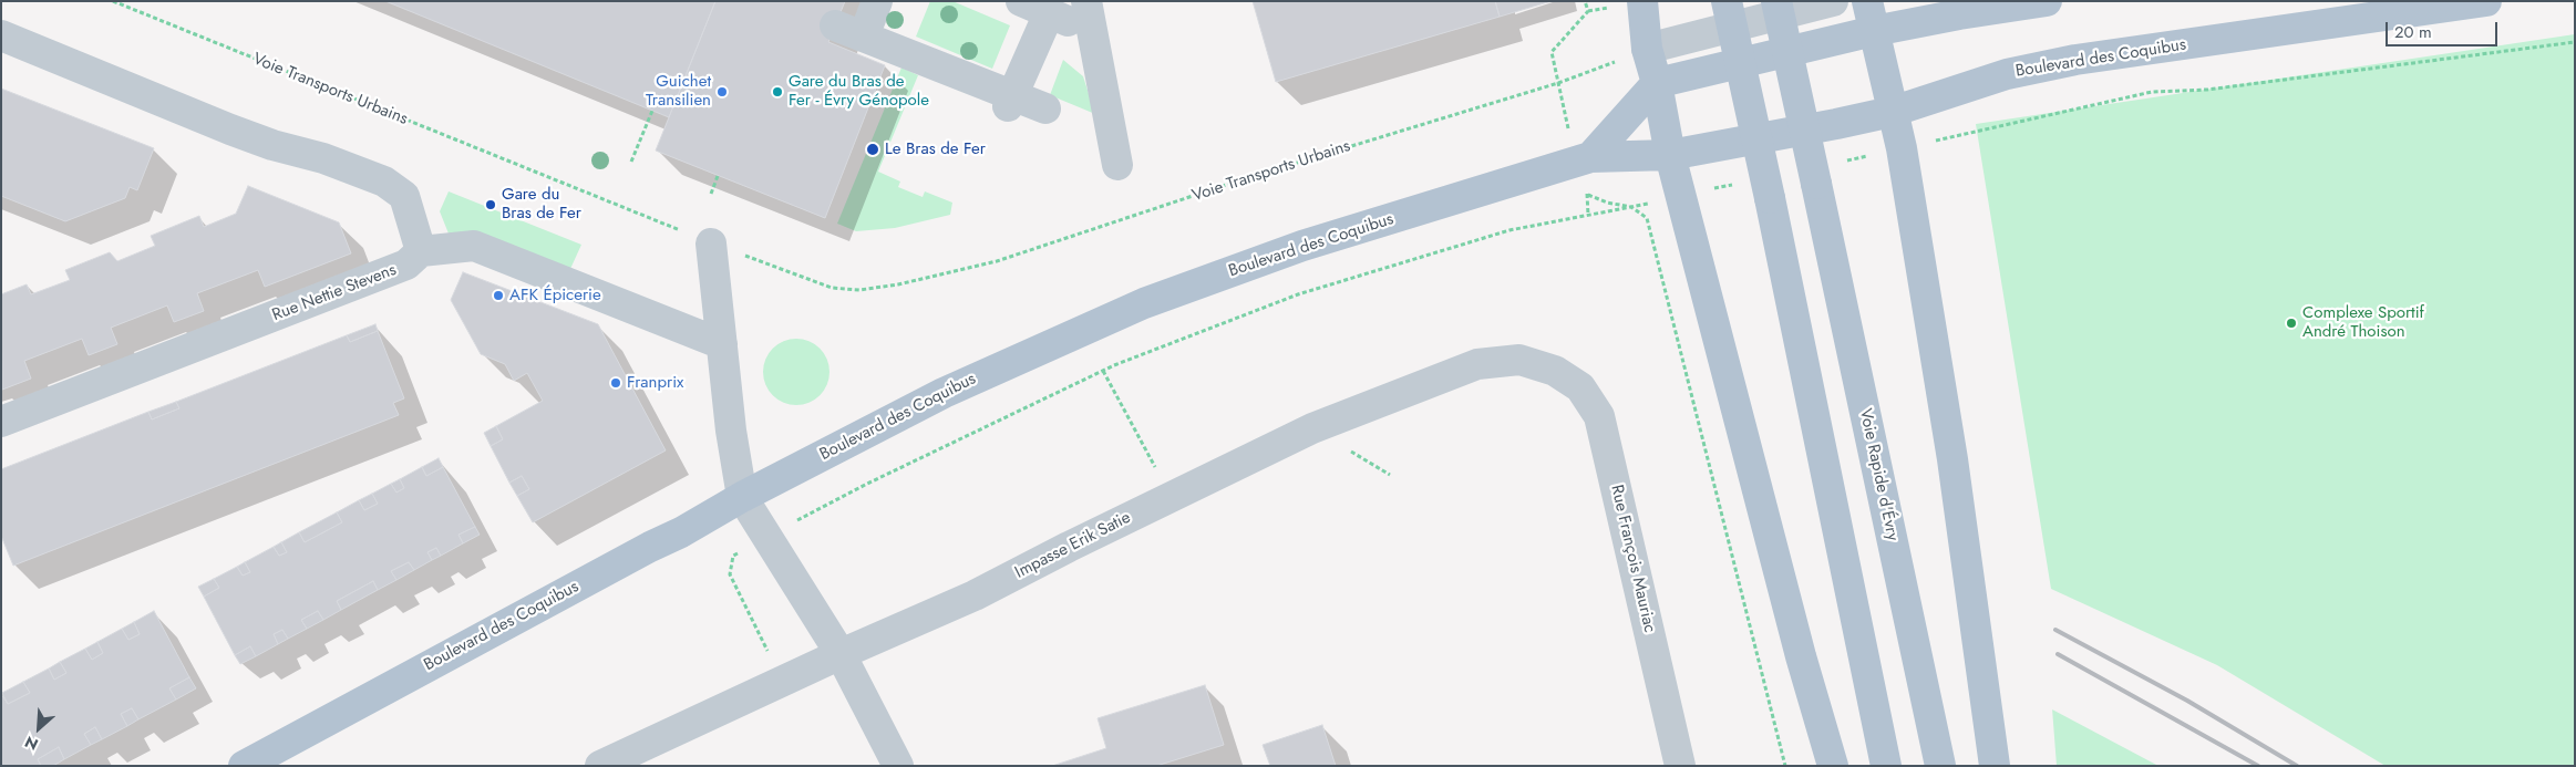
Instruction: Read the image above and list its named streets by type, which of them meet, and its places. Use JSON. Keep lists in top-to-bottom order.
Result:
{
  "streets": {
    "main road": ["Boulevard des Coquibus", "Voie Rapide d'Évry"],
    "street": ["Rue Nettie Stevens", "Impasse Erik Satie", "Rue François Mauriac"],
    "path": ["Voie Transports Urbains"]
  },
  "crossings": [
    ["Impasse Erik Satie", "Rue François Mauriac"]
  ],
  "places": [
    "Guichet Transilien",
    "Gare du Bras de Fer - Évry Génopole",
    "Le Bras de Fer",
    "Gare du Bras de Fer",
    "AFK Épicerie",
    "Complexe Sportif André Thoison",
    "Franprix"
  ],
  "scale_bar": "20 m",
  "north": "bottom left"
}
